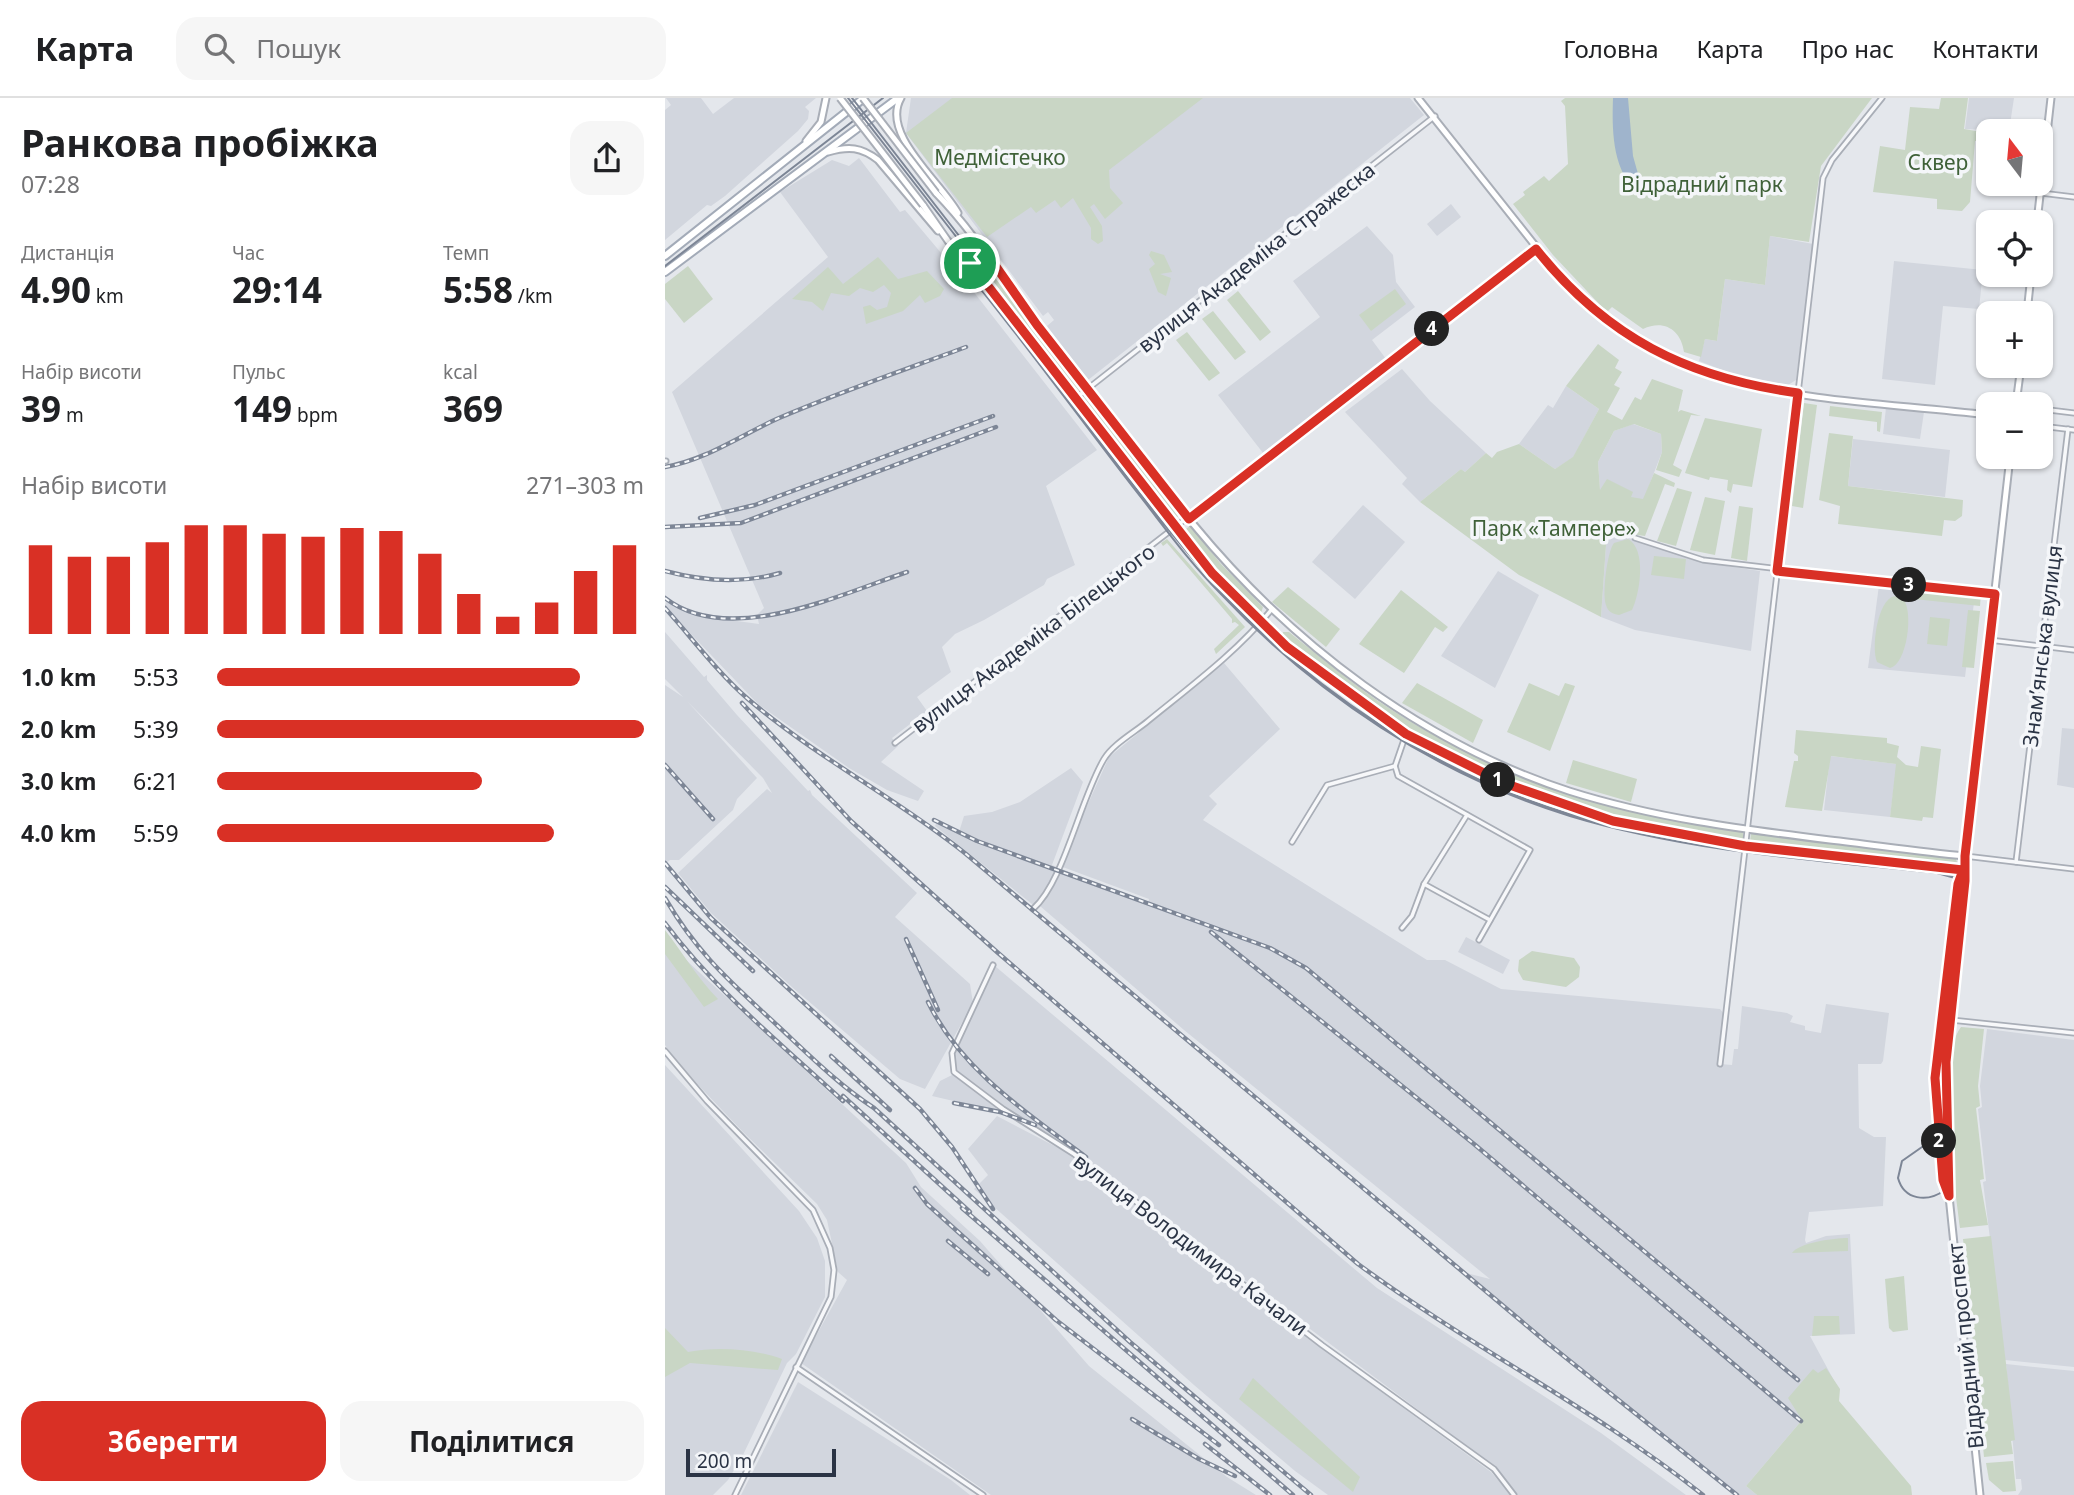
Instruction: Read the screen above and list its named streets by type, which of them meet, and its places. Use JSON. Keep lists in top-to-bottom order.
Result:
{
  "streets": {
    "main road": ["Відрадний проспект"],
    "street": [
      "вулиця Академіка Стражеска",
      "вулиця Академіка Білецького",
      "Знамʼянська вулиця",
      "вулиця Володимира Качали"
    ]
  },
  "parks": [
    "Медмістечко",
    "Сквер",
    "Відрадний парк",
    "Парк «Тампере»"
  ],
  "scale_bar": "200 m",
  "north": "top",
  "page": {
    "header": "Карта",
    "search": "Пошук",
    "nav": [
      "Головна",
      "Карта",
      "Про нас",
      "Контакти"
    ],
    "heading": ["Ранкова пробіжка", "07:28"],
    "map_buttons": ["+", "−"],
    "stats": [
      ["Дистанція", "4.90 km"],
      ["Час", "29:14"],
      ["Темп", "5:58 /km"],
      ["Набір висоти", "39 m"],
      ["Пульс", "149 bpm"],
      ["kcal", "369"]
    ],
    "pins": [
      "4",
      "3",
      "1",
      "2"
    ],
    "chart": ["Набір висоти", "271–303 m"],
    "list": [
      {
        "name": "1.0 km",
        "note": "5:53"
      },
      {
        "name": "2.0 km",
        "note": "5:39"
      },
      {
        "name": "3.0 km",
        "note": "6:21"
      },
      {
        "name": "4.0 km",
        "note": "5:59"
      }
    ],
    "buttons": ["Зберегти", "Поділитися"],
    "scale": "200 m"
  }
}
